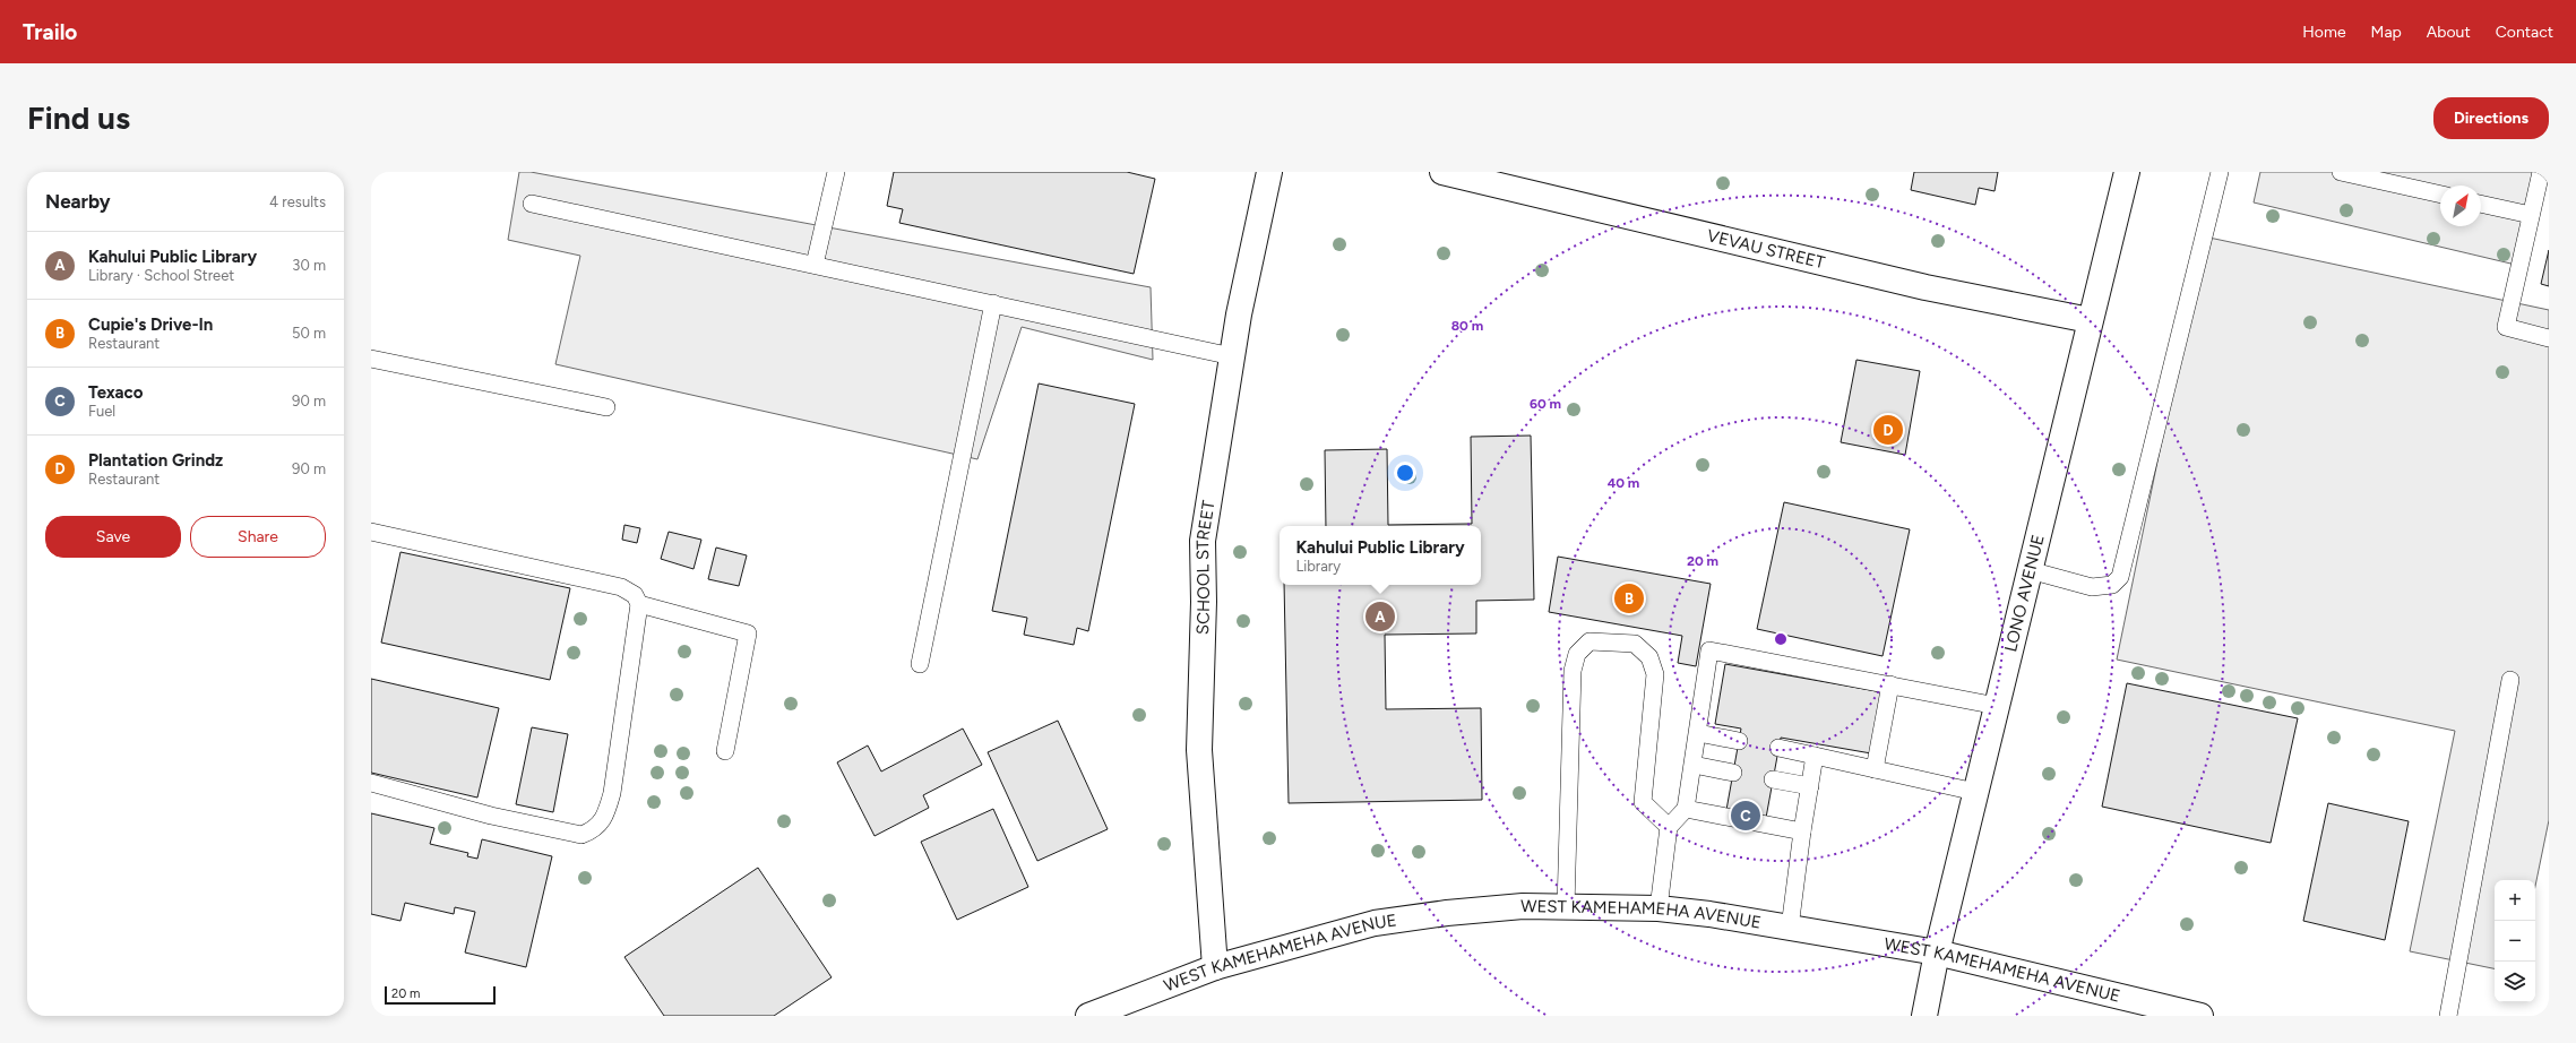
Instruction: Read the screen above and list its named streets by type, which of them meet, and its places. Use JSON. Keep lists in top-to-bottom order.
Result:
{
  "streets": {
    "street": [
      "VEVAU STREET",
      "SCHOOL STREET",
      "LONO AVENUE",
      "WEST KAMEHAMEHA AVENUE"
    ]
  },
  "crossings": [
    ["VEVAU STREET", "LONO AVENUE"],
    ["SCHOOL STREET", "WEST KAMEHAMEHA AVENUE"],
    ["LONO AVENUE", "WEST KAMEHAMEHA AVENUE"]
  ],
  "scale_bar": "20 m",
  "north": "top right",
  "page": {
    "header": "Trailo",
    "nav": [
      "Home",
      "Map",
      "About",
      "Contact"
    ],
    "buttons": [
      "Directions",
      ["Save", "Share"]
    ],
    "title": "Find us",
    "heading": ["Nearby", "4 results"],
    "list": [
      {
        "mark": "A",
        "name": "Kahului Public Library",
        "note": "Library · School Street",
        "value": "30 m"
      },
      {
        "mark": "B",
        "name": "Cupie's Drive-In",
        "note": "Restaurant",
        "value": "50 m"
      },
      {
        "mark": "C",
        "name": "Texaco",
        "note": "Fuel",
        "value": "90 m"
      },
      {
        "mark": "D",
        "name": "Plantation Grindz",
        "note": "Restaurant",
        "value": "90 m"
      }
    ],
    "pins": [
      "D",
      "B",
      "A",
      "C"
    ],
    "popup": ["Kahului Public Library", "Library"],
    "map_buttons": ["+", "−"],
    "scale": "20 m"
  },
  "rings": [
    "80 m",
    "60 m",
    "40 m",
    "20 m"
  ]
}
